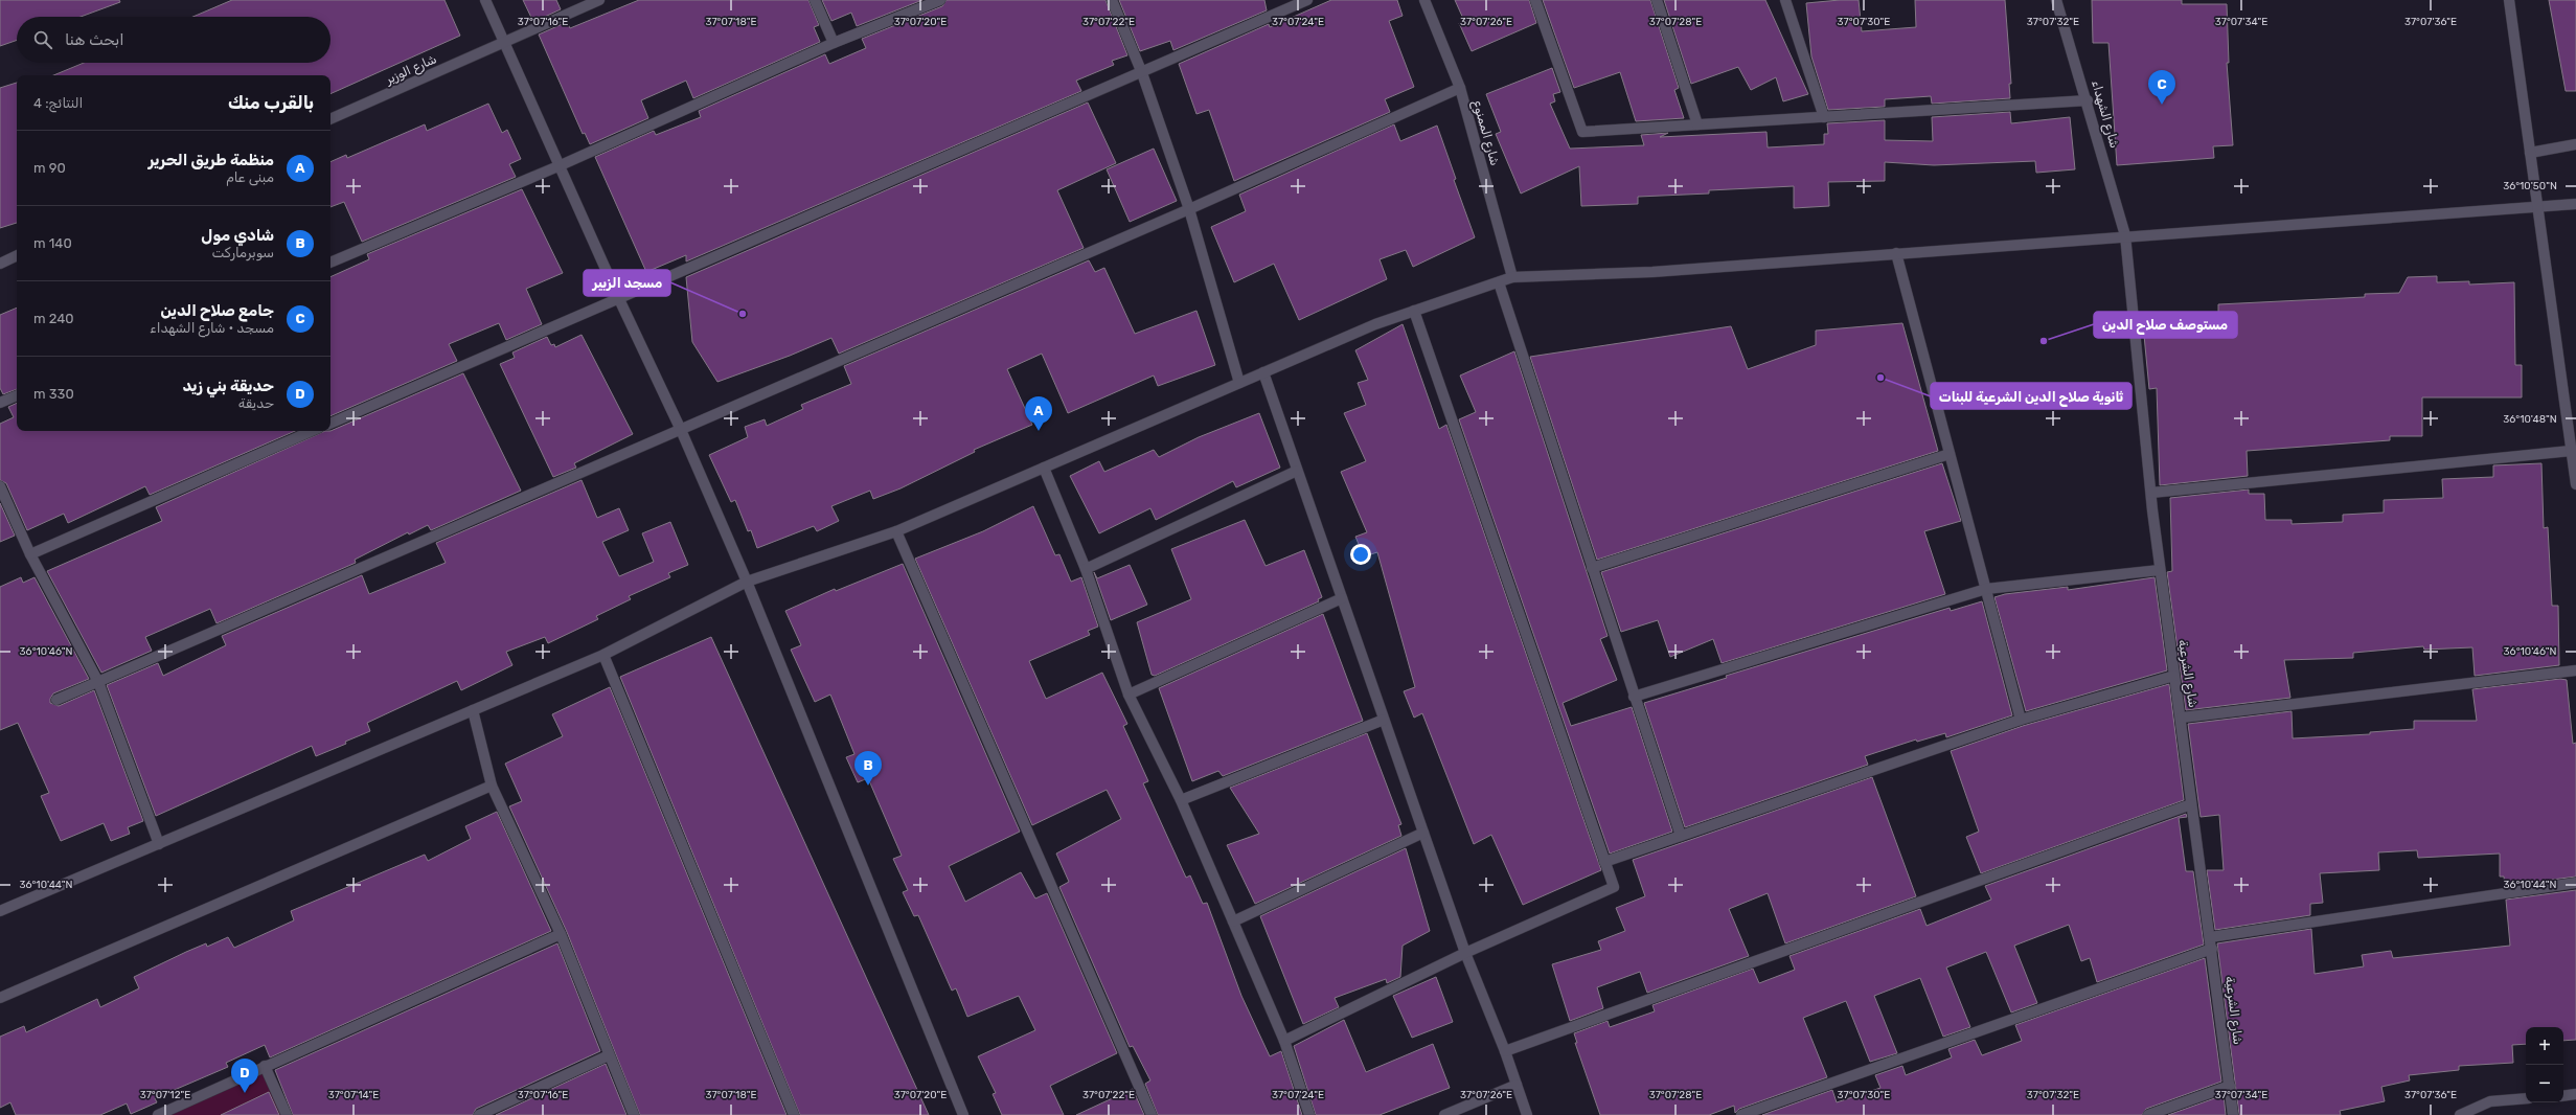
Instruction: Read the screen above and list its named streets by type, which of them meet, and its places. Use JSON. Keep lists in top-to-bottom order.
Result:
{
  "streets": {
    "street": [
      "شارع الوزير",
      "شارع الشهداء",
      "شارع الممنوع",
      "شارع الشرعية"
    ]
  },
  "crossings": [
    ["شارع الشهداء", "شارع الشرعية"]
  ],
  "places": ["مسجد الزبير", "مستوصف صلاح الدين", "ثانوية صلاح الدين الشرعية للبنات"],
  "page": {
    "search": "ابحث هنا",
    "pins": [
      "C",
      "A",
      "B",
      "D"
    ],
    "heading": ["بالقرب منك", "النتائج: 4"],
    "list": [
      {
        "mark": "A",
        "name": "منظمة طريق الحرير",
        "note": "مبنى عام",
        "value": "90 m"
      },
      {
        "mark": "B",
        "name": "شادي مول",
        "note": "سوبرماركت",
        "value": "140 m"
      },
      {
        "mark": "C",
        "name": "جامع صلاح الدين",
        "note": "مسجد · شارع الشهداء",
        "value": "240 m"
      },
      {
        "mark": "D",
        "name": "حديقة بني زيد",
        "note": "حديقة",
        "value": "330 m"
      }
    ],
    "map_buttons": ["+", "−"]
  },
  "coordinates": [
    "37°07'16\"E",
    "37°07'18\"E",
    "37°07'20\"E",
    "37°07'22\"E",
    "37°07'24\"E",
    "37°07'26\"E",
    "37°07'28\"E",
    "37°07'30\"E",
    "37°07'32\"E",
    "37°07'34\"E",
    "37°07'36\"E",
    "36°10'50\"N",
    "36°10'48\"N",
    "36°10'46\"N",
    "36°10'44\"N",
    "37°07'12\"E",
    "37°07'14\"E"
  ]
}
